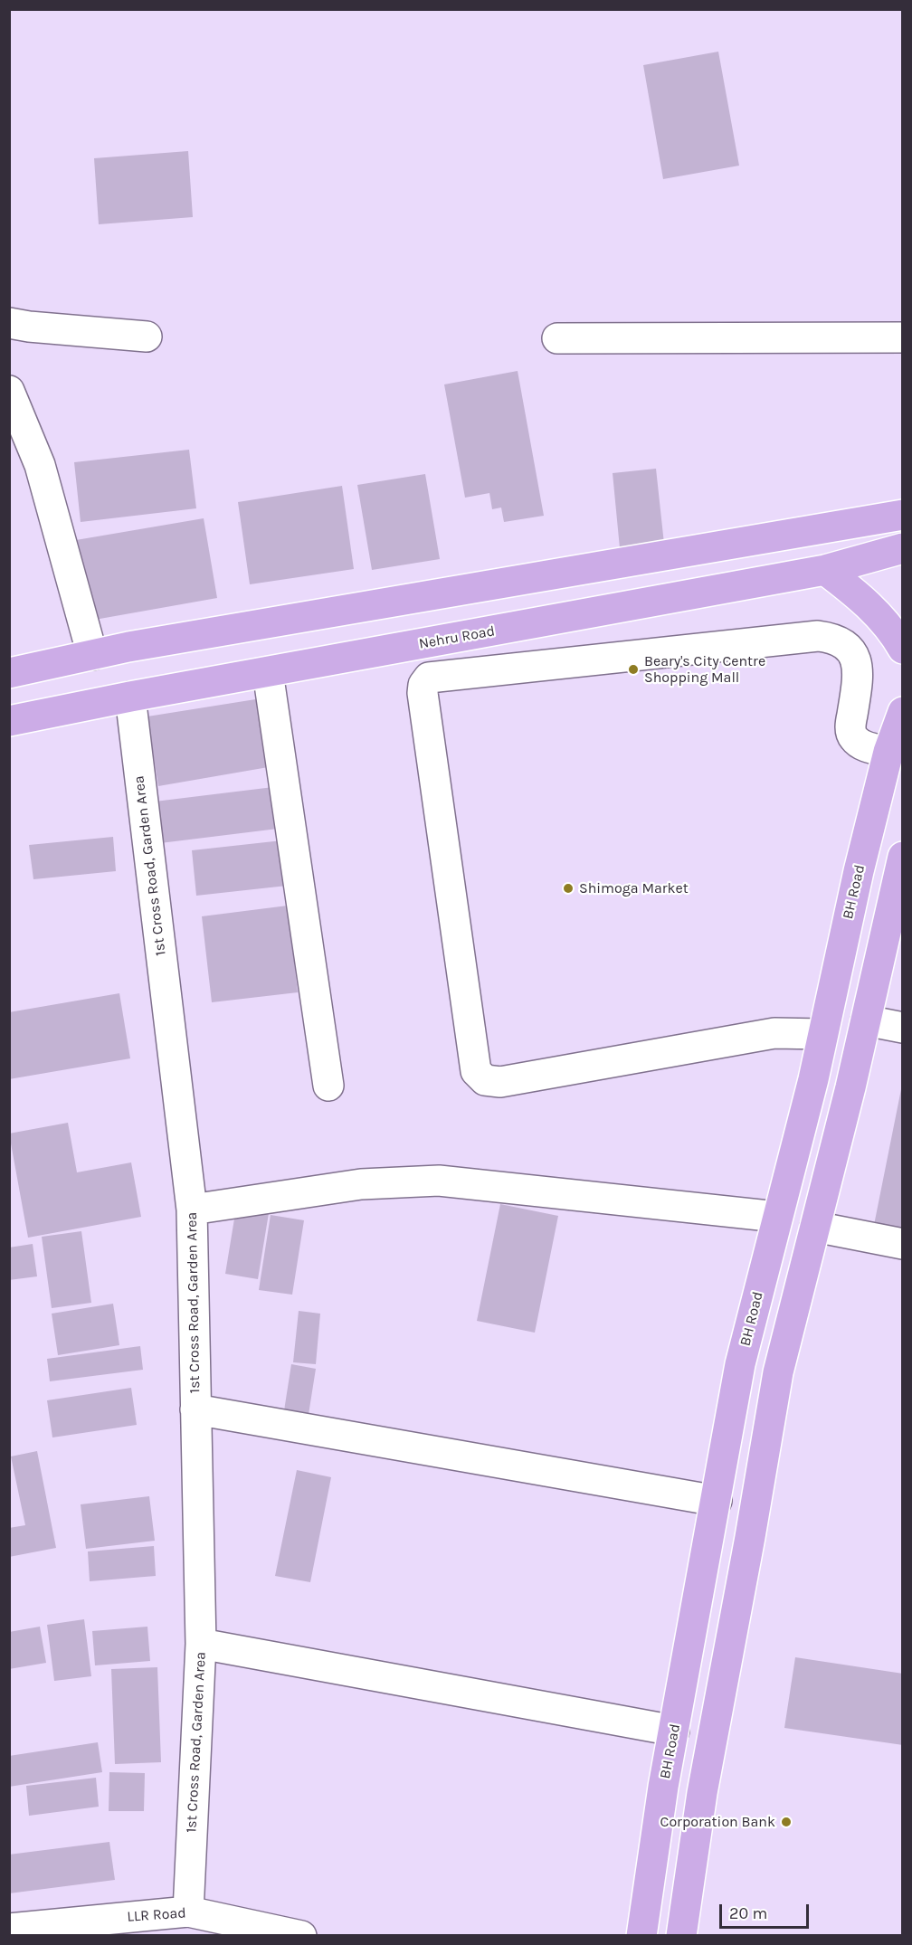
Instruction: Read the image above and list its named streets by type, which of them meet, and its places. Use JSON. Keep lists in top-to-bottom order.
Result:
{
  "streets": {
    "main road": ["Nehru Road", "BH Road"],
    "street": ["1st Cross Road, Garden Area", "LLR Road"]
  },
  "crossings": [
    ["Nehru Road", "1st Cross Road, Garden Area"],
    ["1st Cross Road, Garden Area", "LLR Road"]
  ],
  "places": ["Beary's City Centre Shopping Mall", "Shimoga Market", "Corporation Bank"],
  "scale_bar": "20 m"
}
